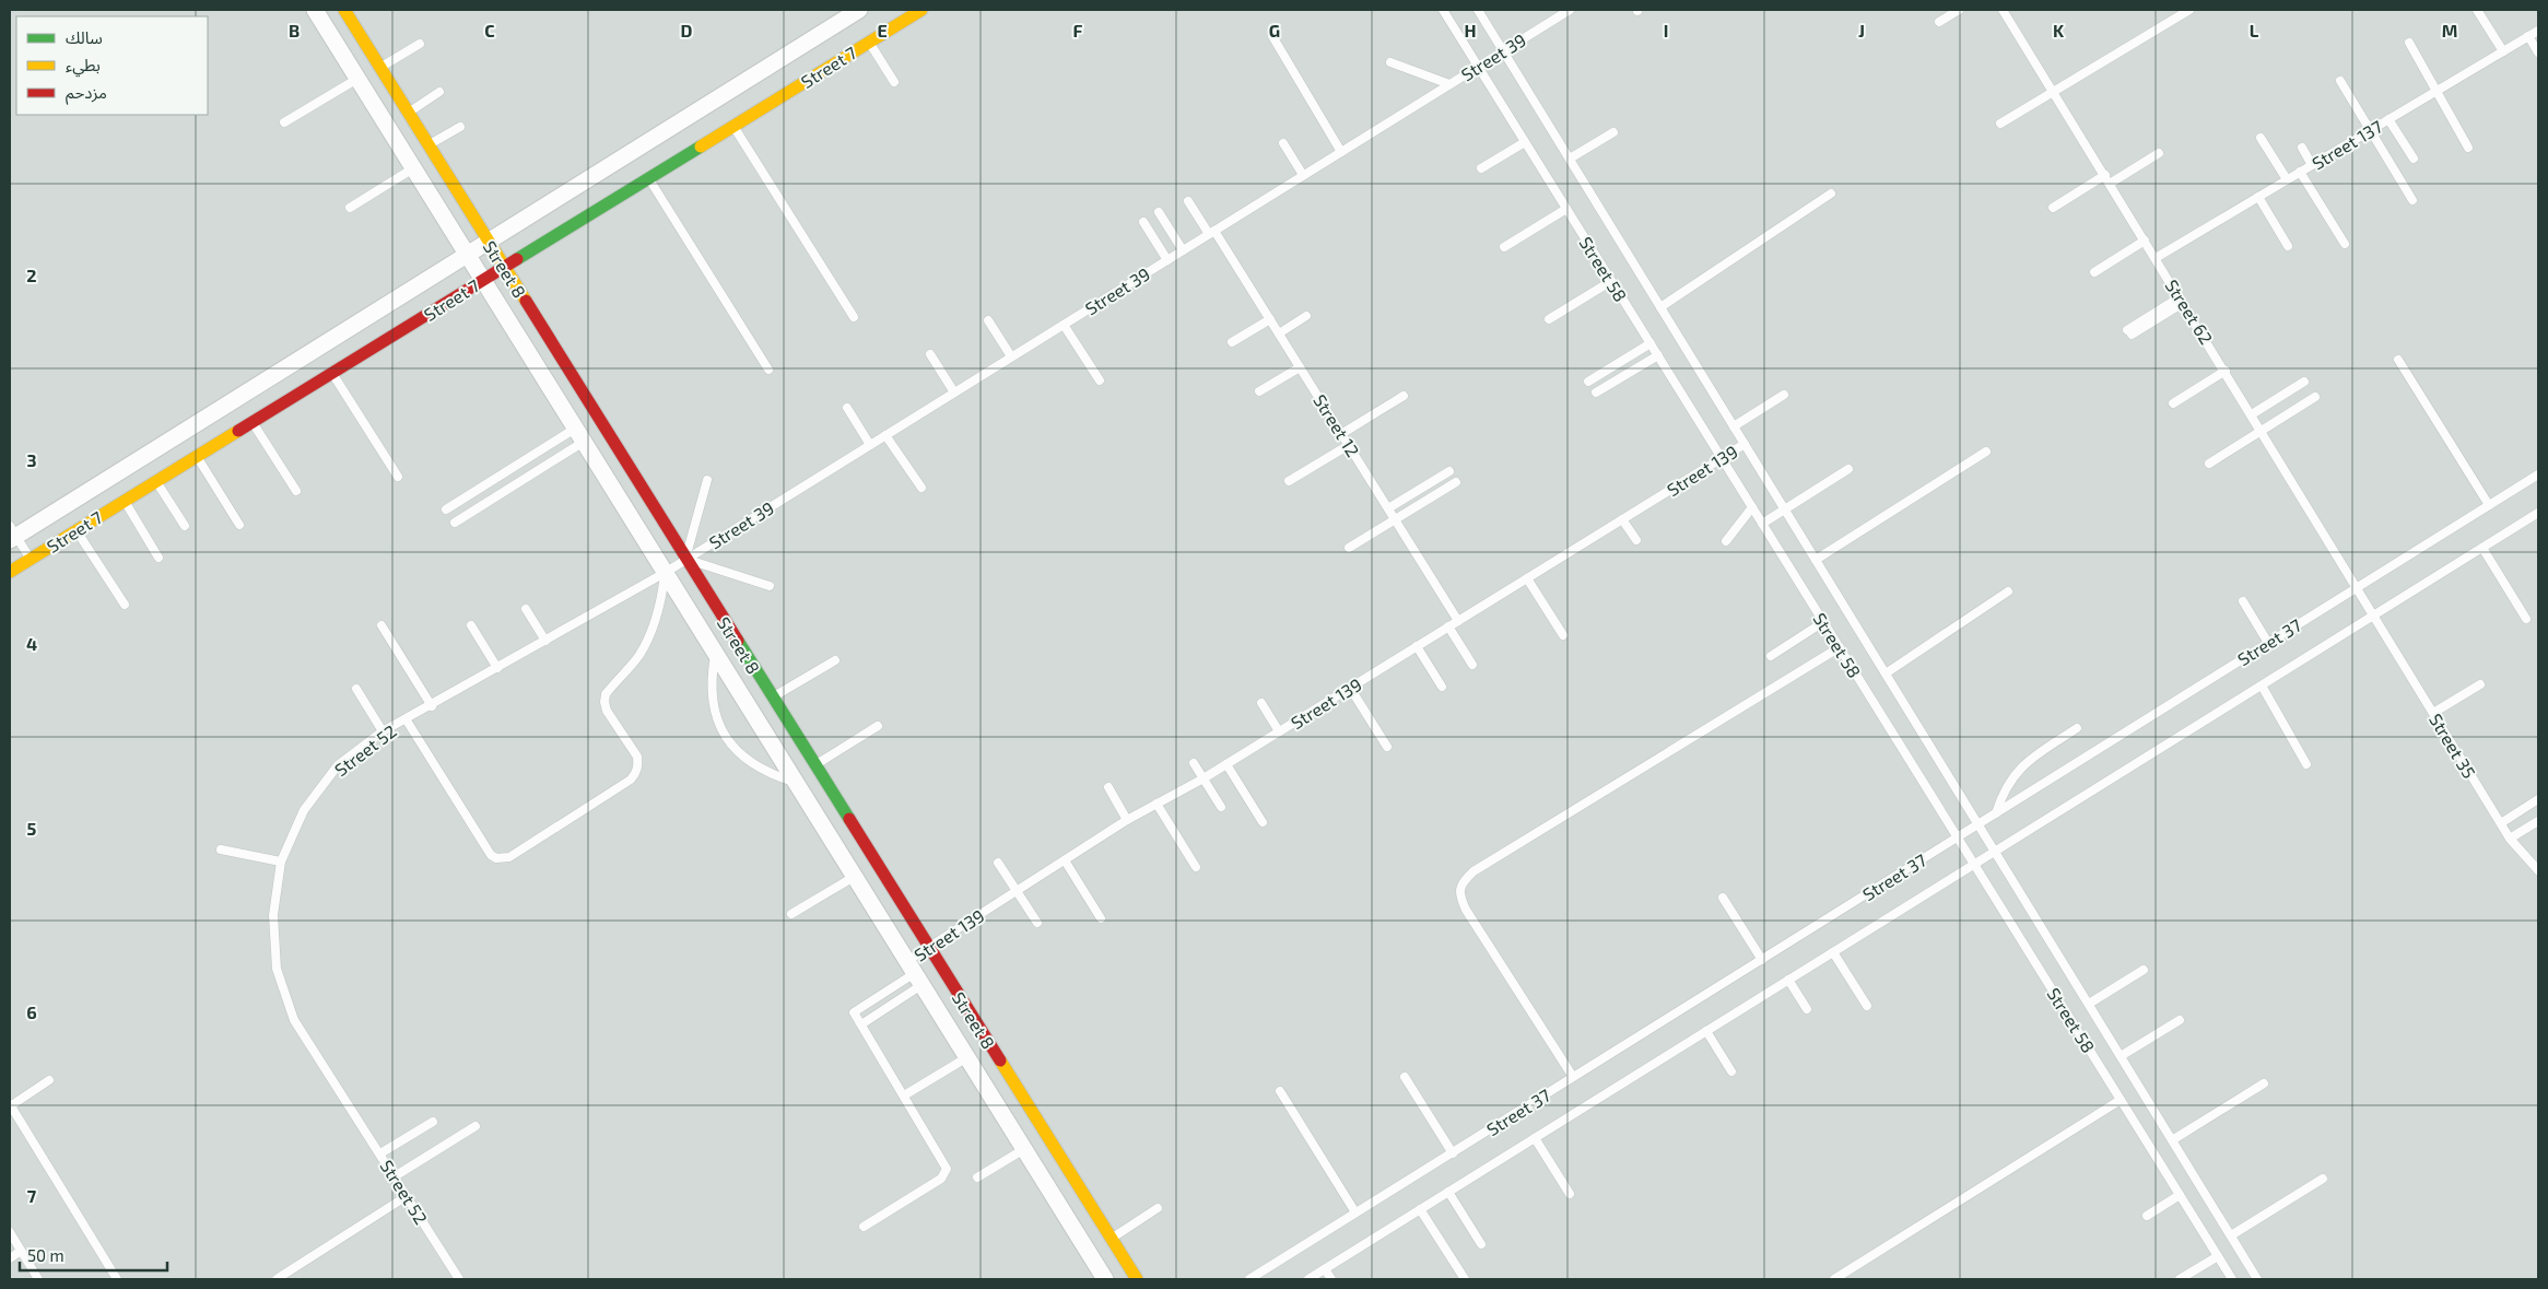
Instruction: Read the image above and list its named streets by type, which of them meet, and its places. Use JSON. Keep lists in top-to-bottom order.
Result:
{
  "streets": {
    "street": ["Street 7", "Street 8"],
    "lane": [
      "Street 39",
      "Street 137",
      "Street 58",
      "Street 62",
      "Street 12",
      "Street 139",
      "Street 37",
      "Street 35",
      "Street 52"
    ]
  },
  "crossings": [
    ["Street 39", "Street 8"],
    ["Street 39", "Street 58"],
    ["Street 39", "Street 12"],
    ["Street 39", "Street 52"],
    ["Street 7", "Street 8"],
    ["Street 137", "Street 62"],
    ["Street 8", "Street 139"],
    ["Street 8", "Street 52"],
    ["Street 58", "Street 139"],
    ["Street 58", "Street 37"],
    ["Street 62", "Street 37"],
    ["Street 62", "Street 35"],
    ["Street 12", "Street 139"],
    ["Street 37", "Street 35"]
  ],
  "legend": ["سالك", "بطيء", "مزدحم"],
  "scale_bar": "50 m",
  "grid": {
    "columns": [
      "B",
      "C",
      "D",
      "E",
      "F",
      "G",
      "H",
      "I",
      "J",
      "K",
      "L",
      "M"
    ],
    "rows": [
      "2",
      "3",
      "4",
      "5",
      "6",
      "7"
    ]
  }
}
